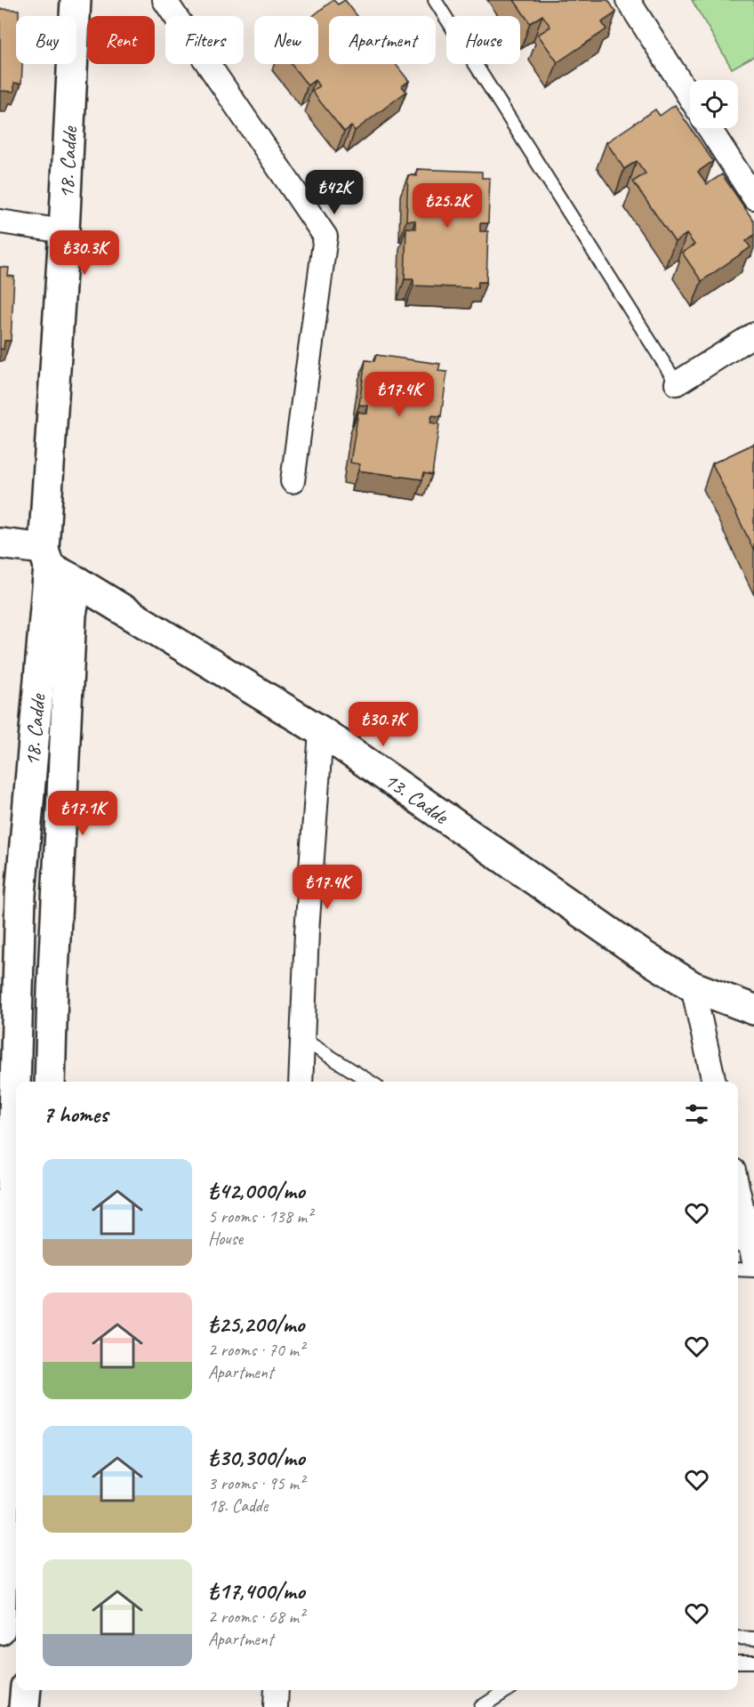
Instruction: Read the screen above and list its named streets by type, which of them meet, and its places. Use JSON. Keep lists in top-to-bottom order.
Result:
{
  "streets": {
    "street": ["18. Cadde", "13. Cadde"]
  },
  "crossings": [
    ["18. Cadde", "13. Cadde"]
  ],
  "page": {
    "chip": [
      "Buy",
      "Rent",
      "Filters",
      "New",
      "Apartment",
      "House"
    ],
    "price": [
      "₺42K",
      "₺25.2K",
      "₺30.3K",
      "₺17.4K",
      "₺30.7K",
      "₺17.1K",
      "₺17.4K"
    ],
    "heading": "7 homes",
    "list": [
      {
        "name": "₺42,000/mo",
        "note": "5 rooms · 138 m² · House"
      },
      {
        "name": "₺25,200/mo",
        "note": "2 rooms · 70 m² · Apartment"
      },
      {
        "name": "₺30,300/mo",
        "note": "3 rooms · 95 m² · 18. Cadde"
      },
      {
        "name": "₺17,400/mo",
        "note": "2 rooms · 68 m² · Apartment"
      }
    ]
  }
}
